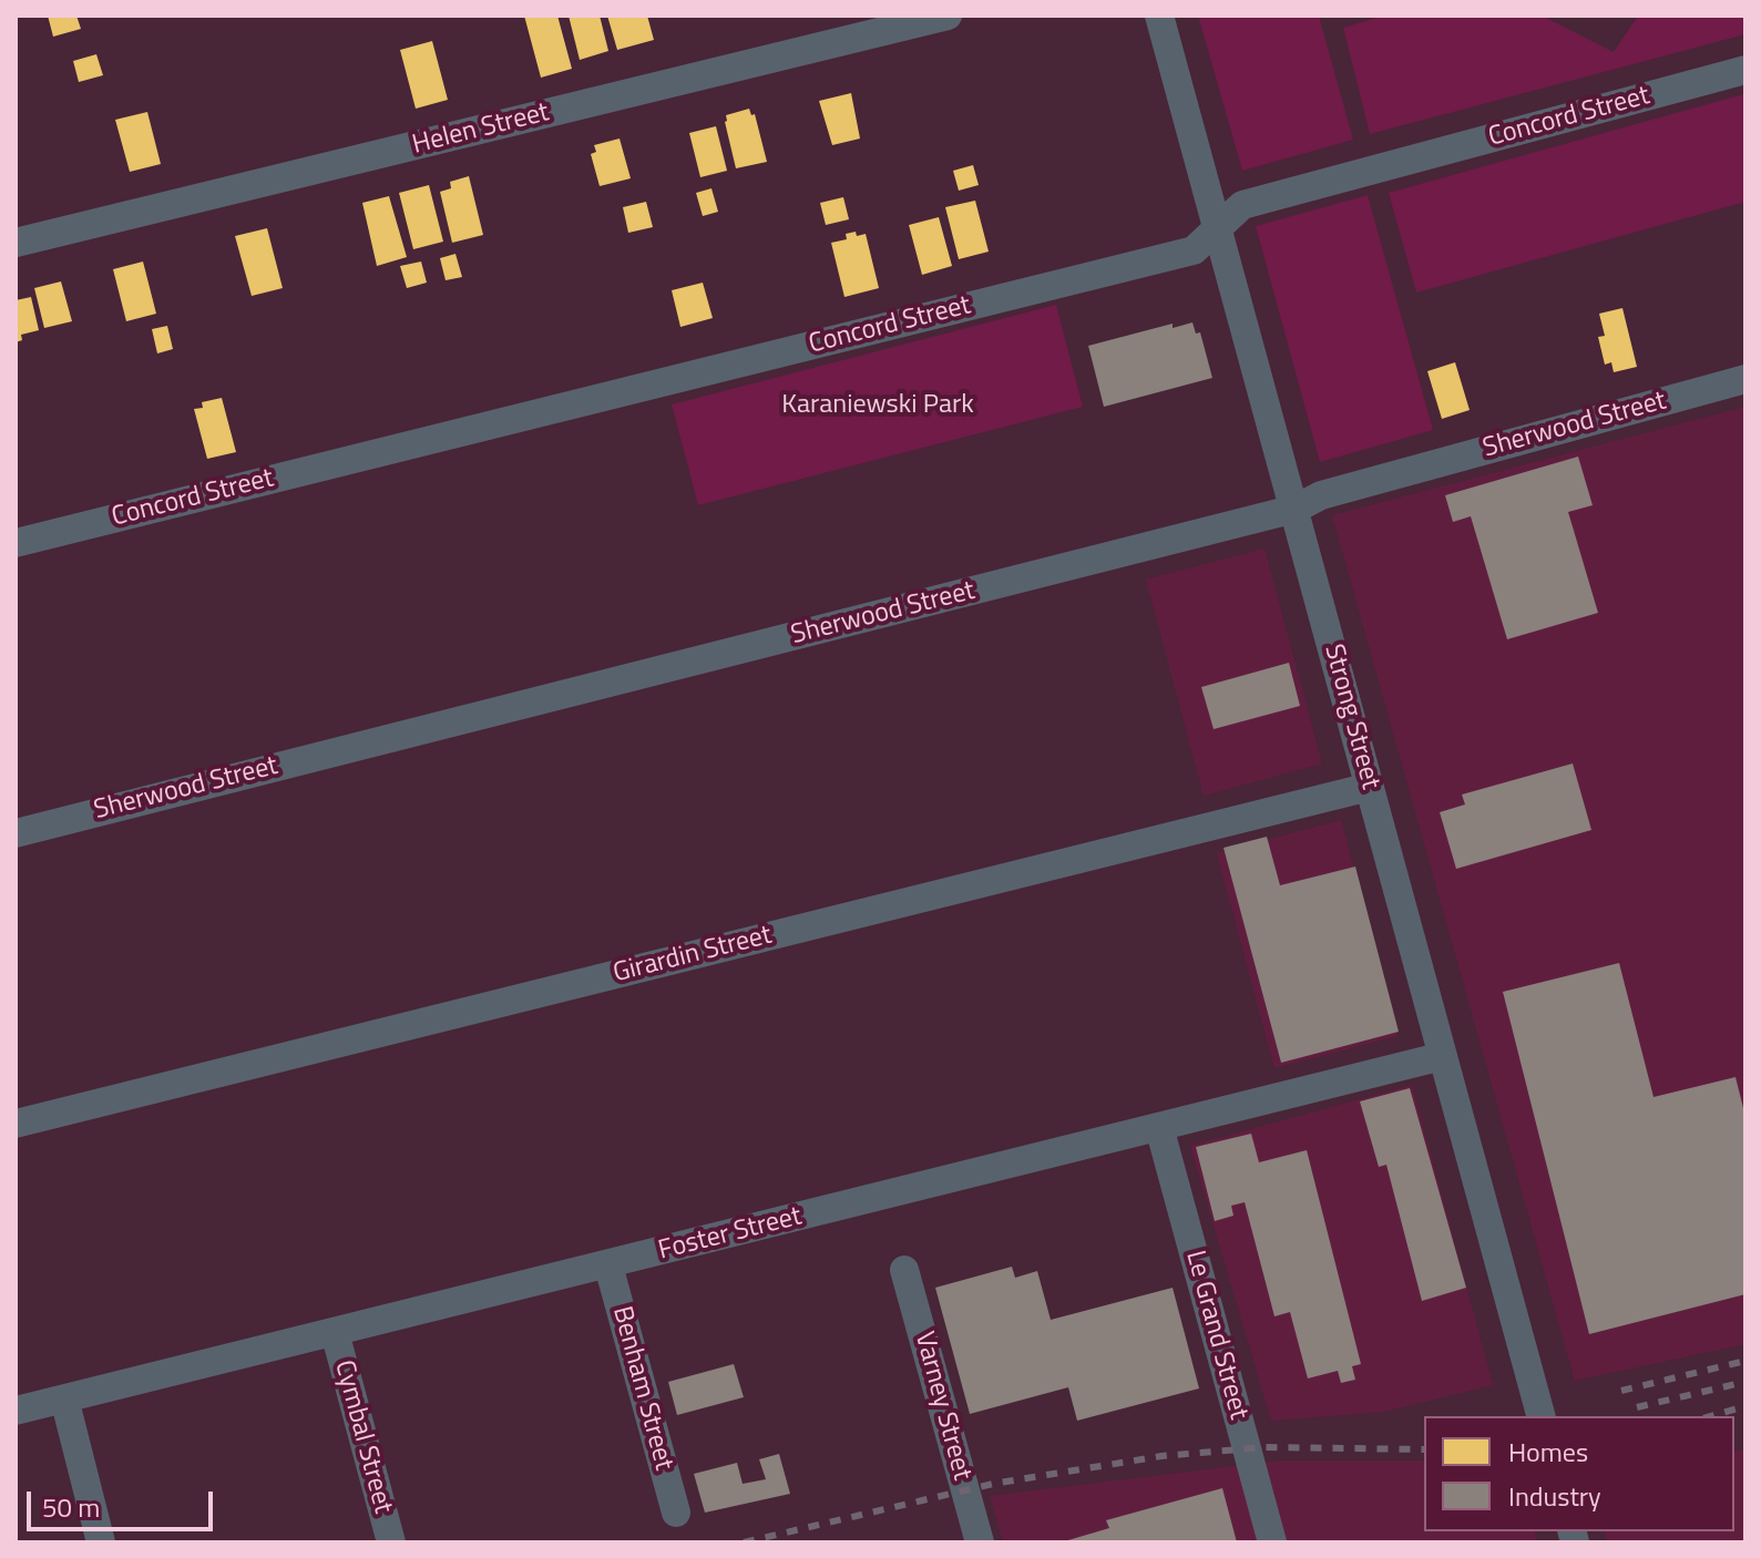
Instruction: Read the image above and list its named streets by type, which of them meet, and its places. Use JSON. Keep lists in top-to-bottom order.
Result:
{
  "streets": {
    "street": [
      "Concord Street",
      "Helen Street",
      "Sherwood Street",
      "Strong Street",
      "Girardin Street",
      "Foster Street",
      "Le Grand Street",
      "Benham Street",
      "Varney Street",
      "Cymbal Street"
    ]
  },
  "crossings": [
    ["Concord Street", "Strong Street"],
    ["Sherwood Street", "Strong Street"],
    ["Strong Street", "Girardin Street"],
    ["Strong Street", "Foster Street"],
    ["Foster Street", "Le Grand Street"],
    ["Foster Street", "Benham Street"],
    ["Foster Street", "Cymbal Street"]
  ],
  "parks": ["Karaniewski Park"],
  "legend": ["Homes", "Industry"],
  "scale_bar": "50 m"
}
